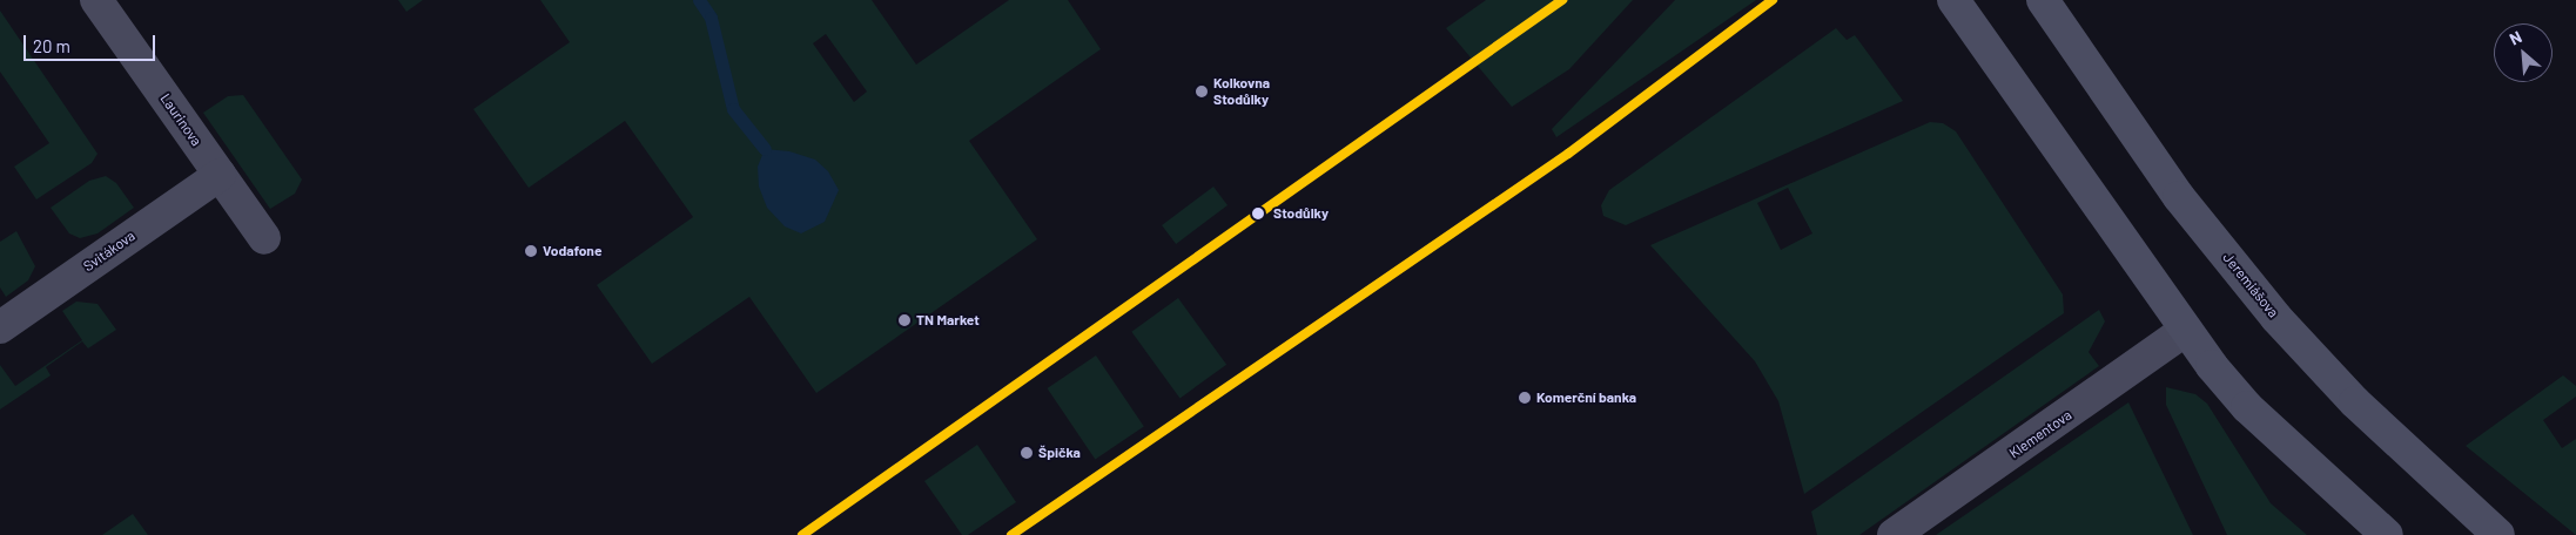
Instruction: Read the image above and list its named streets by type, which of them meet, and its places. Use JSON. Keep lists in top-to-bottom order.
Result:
{
  "streets": {
    "main road": ["Jeremiášova"],
    "street": ["Laurinova", "Svitákova", "Klementova"]
  },
  "crossings": [
    ["Laurinova", "Svitákova"]
  ],
  "places": [
    "Kolkovna Stodůlky",
    "Stodůlky",
    "Vodafone",
    "TN Market",
    "Komerční banka",
    "Špička"
  ],
  "scale_bar": "20 m",
  "north": "top left"
}
